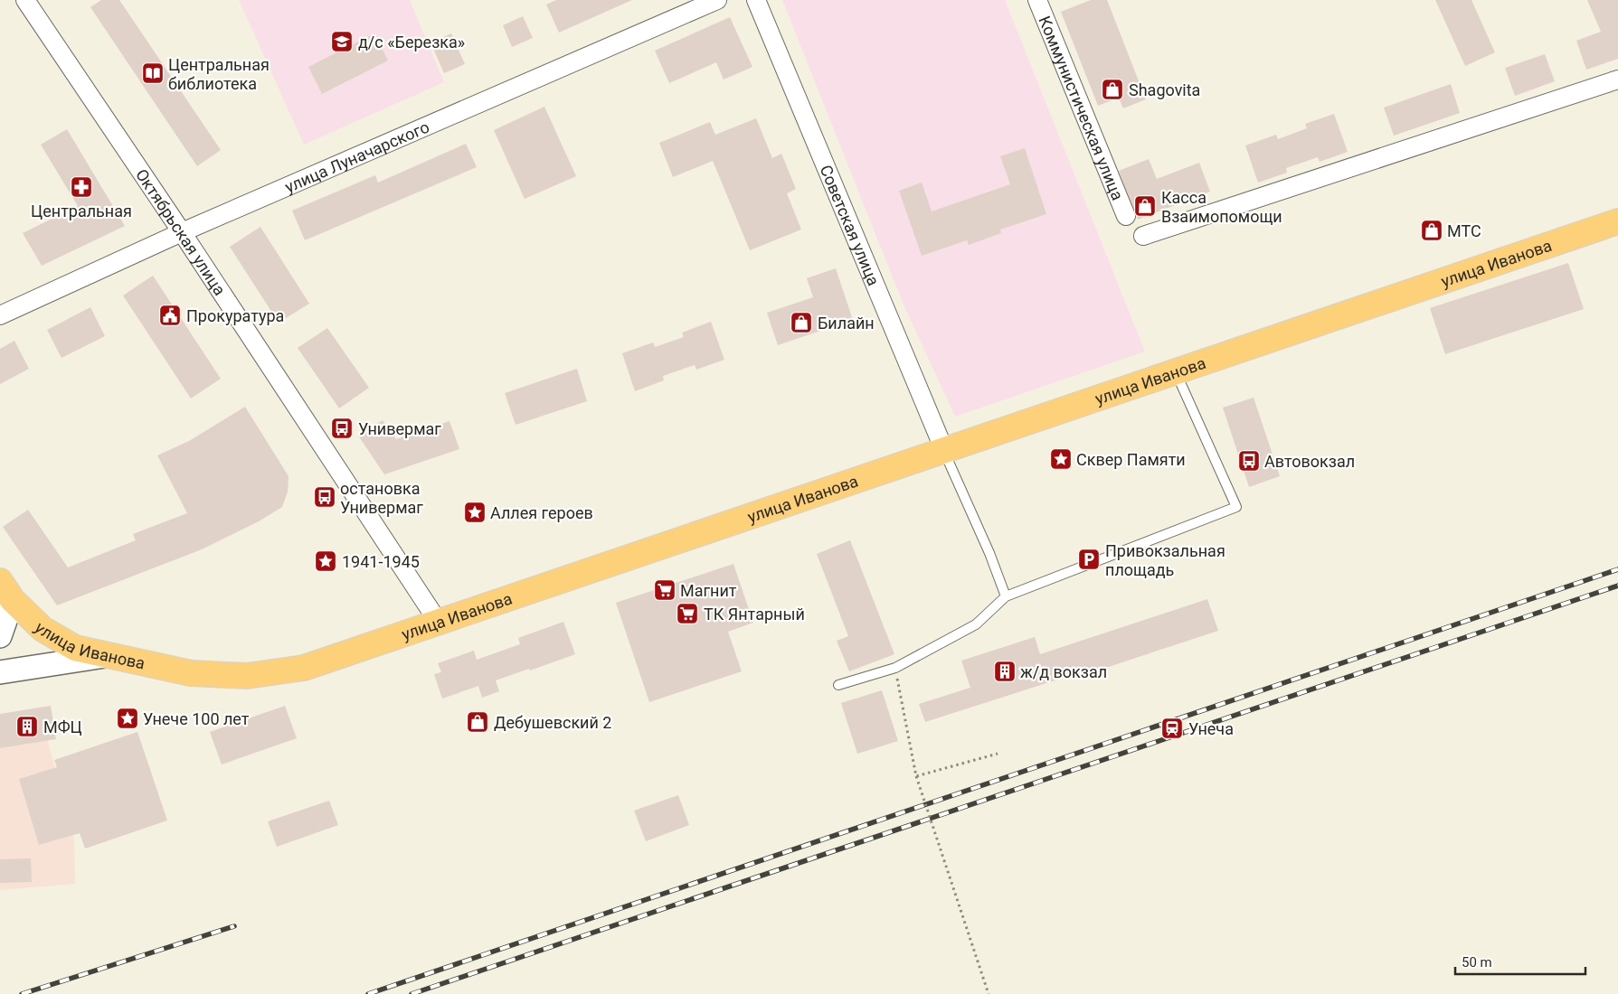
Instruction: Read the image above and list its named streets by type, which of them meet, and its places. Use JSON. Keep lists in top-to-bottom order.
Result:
{
  "streets": {
    "main road": ["улица Иванова"],
    "street": [
      "Коммунистическая улица",
      "улица Луначарского",
      "Советская улица",
      "Октябрьская улица"
    ]
  },
  "crossings": [
    ["улица Луначарского", "Октябрьская улица"],
    ["Советская улица", "улица Иванова"],
    ["Октябрьская улица", "улица Иванова"]
  ],
  "places": {
    "school or university": ["д/с «Березка»"],
    "library": ["Центральная библиотека"],
    "shop": [
      "Shagovita",
      "Касса Взаимопомощи",
      "МТС",
      "Билайн",
      "Дебушевский 2"
    ],
    "pharmacy": ["Центральная"],
    "public building": ["Прокуратура"],
    "bus stop": ["Универмаг", "Автовокзал", "остановка Универмаг"],
    "place": [
      "Сквер Памяти",
      "Аллея героев",
      "1941-1945",
      "Унече 100 лет"
    ],
    "parking": ["Привокзальная площадь"],
    "supermarket": ["Магнит", "ТК Янтарный"],
    "building": ["ж/д вокзал", "МФЦ"],
    "station": ["Унеча"]
  },
  "scale_bar": "50 m"
}
